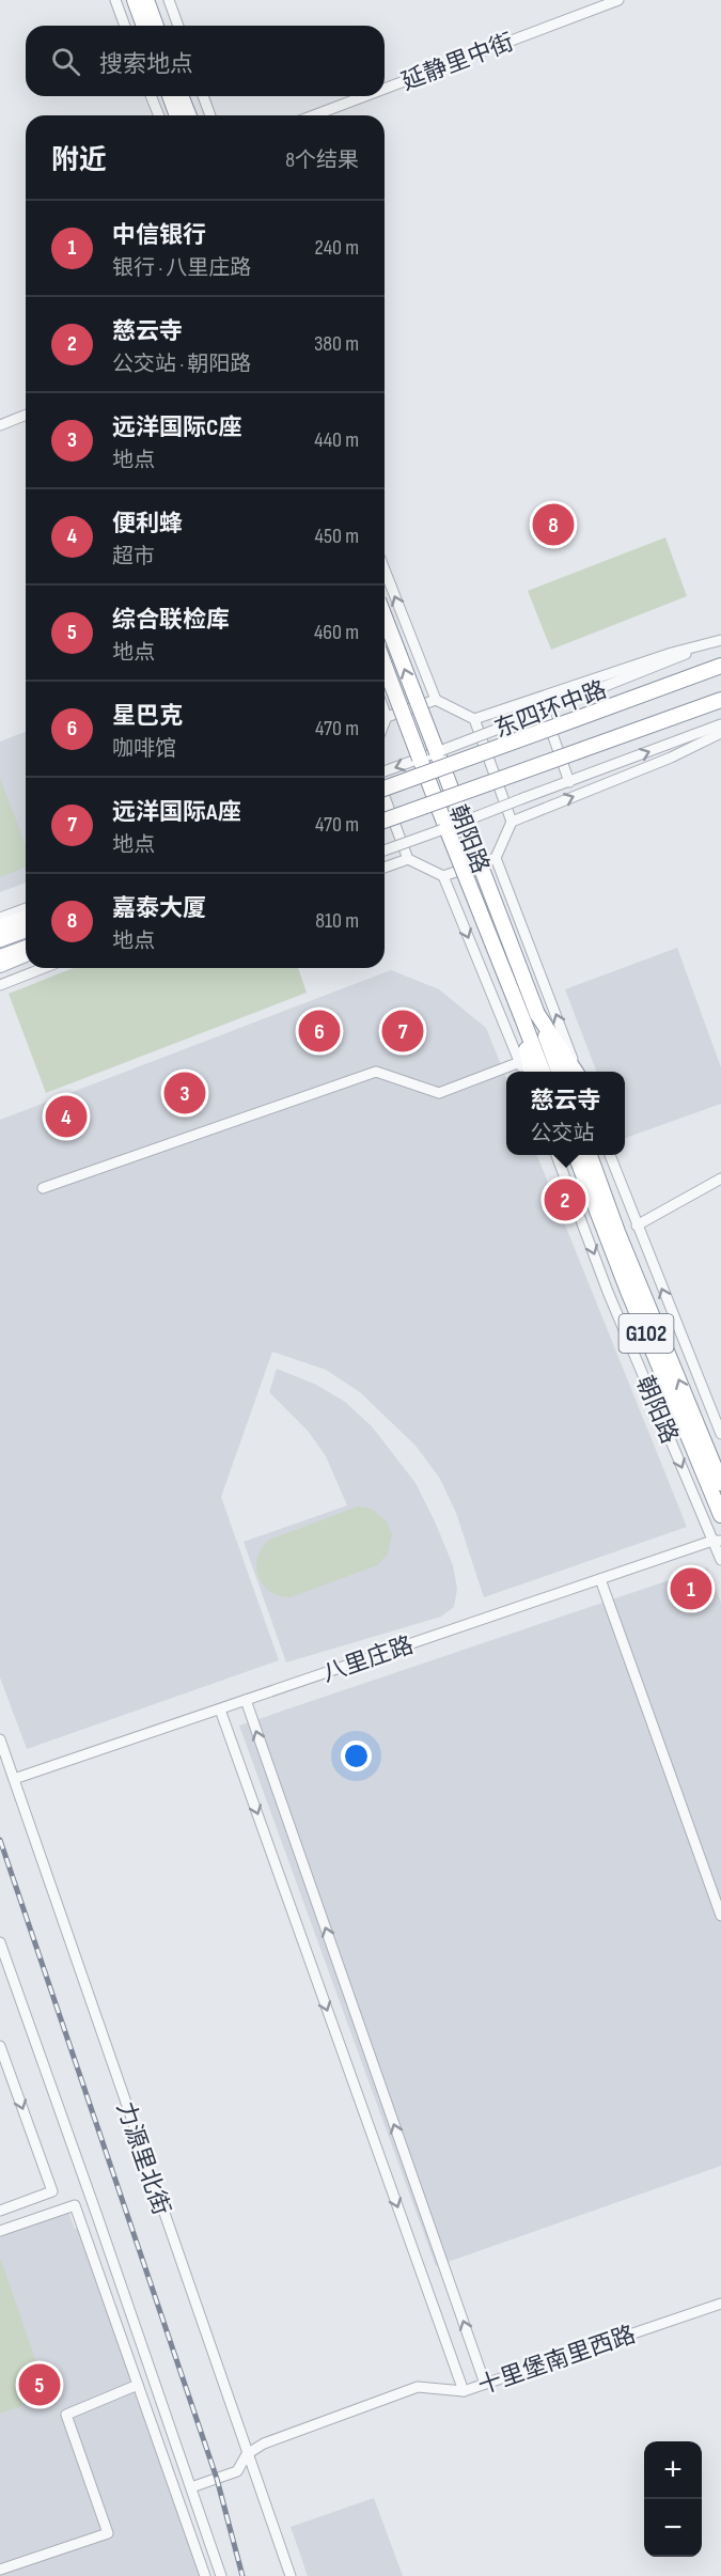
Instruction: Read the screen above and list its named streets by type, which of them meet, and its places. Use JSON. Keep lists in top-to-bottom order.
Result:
{
  "streets": {
    "highway": ["东四环中路", "朝阳路", "G102"],
    "street": [
      "延静里中街",
      "八里庄路",
      "力源里北街",
      "十里堡南里西路"
    ]
  },
  "crossings": [
    ["东四环中路", "朝阳路"],
    ["朝阳路", "八里庄路"],
    ["八里庄路", "力源里北街"],
    ["力源里北街", "十里堡南里西路"]
  ],
  "page": {
    "search": "搜索地点",
    "heading": ["附近", "8个结果"],
    "list": [
      {
        "mark": "1",
        "name": "中信银行",
        "note": "银行 · 八里庄路",
        "value": "240 m"
      },
      {
        "mark": "2",
        "name": "慈云寺",
        "note": "公交站 · 朝阳路",
        "value": "380 m"
      },
      {
        "mark": "3",
        "name": "远洋国际C座",
        "note": "地点",
        "value": "440 m"
      },
      {
        "mark": "4",
        "name": "便利蜂",
        "note": "超市",
        "value": "450 m"
      },
      {
        "mark": "5",
        "name": "综合联检库",
        "note": "地点",
        "value": "460 m"
      },
      {
        "mark": "6",
        "name": "星巴克",
        "note": "咖啡馆",
        "value": "470 m"
      },
      {
        "mark": "7",
        "name": "远洋国际A座",
        "note": "地点",
        "value": "470 m"
      },
      {
        "mark": "8",
        "name": "嘉泰大厦",
        "note": "地点",
        "value": "810 m"
      }
    ],
    "pins": [
      "8",
      "6",
      "7",
      "3",
      "4",
      "2",
      "1",
      "5"
    ],
    "popup": ["慈云寺", "公交站"],
    "map_buttons": ["+", "−"]
  }
}
